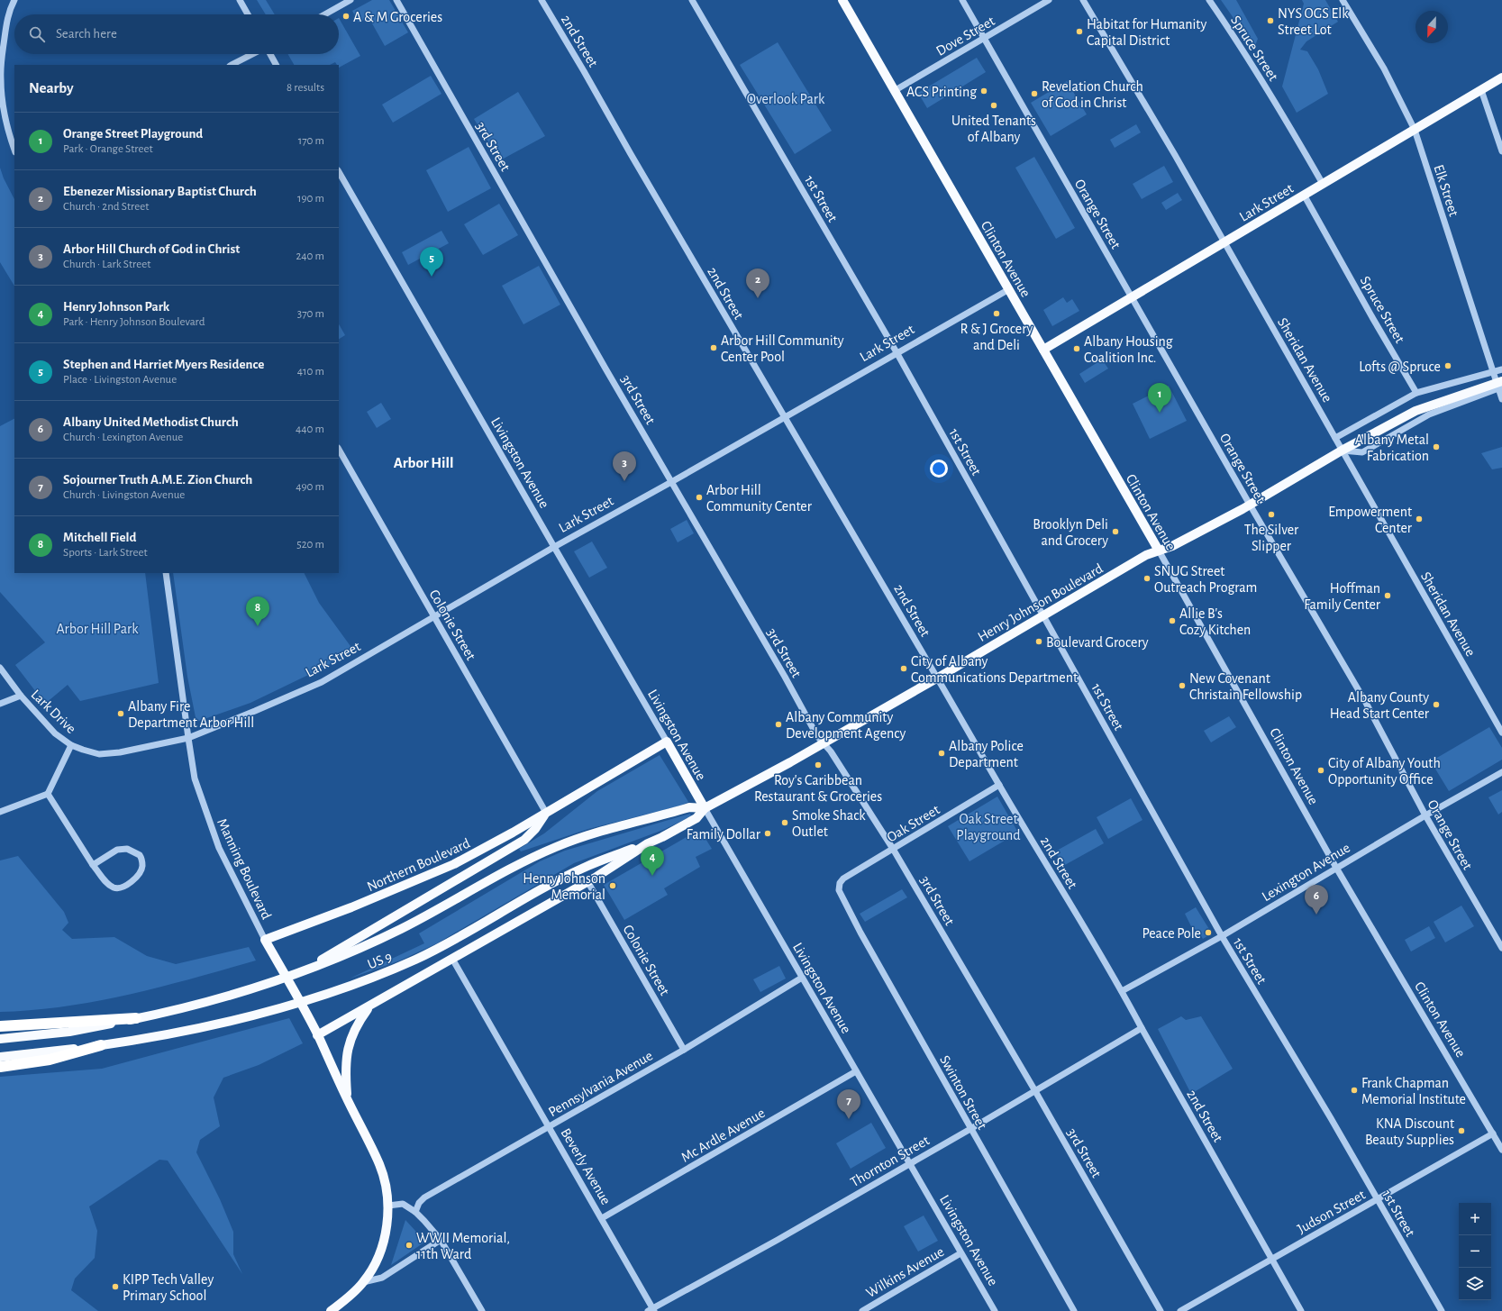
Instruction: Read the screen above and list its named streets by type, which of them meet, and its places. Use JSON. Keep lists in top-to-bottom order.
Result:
{
  "streets": {
    "main road": [
      "Lark Street",
      "Clinton Avenue",
      "Livingston Avenue",
      "Henry Johnson Boulevard",
      "Northern Boulevard",
      "US 9"
    ],
    "street": [
      "Dove Street",
      "2nd Street",
      "Spruce Street",
      "3rd Street",
      "Elk Street",
      "1st Street",
      "Orange Street",
      "Sheridan Avenue",
      "Colonie Street",
      "Lark Drive",
      "Oak Street",
      "Manning Boulevard",
      "Lexington Avenue",
      "Pennsylvania Avenue",
      "Swinton Street",
      "Mc Ardle Avenue",
      "Thornton Street",
      "Beverly Avenue",
      "Judson Street",
      "Wilkins Avenue"
    ]
  },
  "crossings": [
    ["Dove Street", "Orange Street"],
    ["Dove Street", "Clinton Avenue"],
    ["2nd Street", "Lark Street"],
    ["2nd Street", "Henry Johnson Boulevard"],
    ["2nd Street", "Oak Street"],
    ["2nd Street", "Lexington Avenue"],
    ["2nd Street", "Thornton Street"],
    ["2nd Street", "Judson Street"],
    ["Spruce Street", "Lark Street"],
    ["3rd Street", "Lark Street"],
    ["3rd Street", "Henry Johnson Boulevard"],
    ["3rd Street", "Oak Street"],
    ["3rd Street", "Thornton Street"],
    ["Elk Street", "Lark Street"],
    ["Elk Street", "Henry Johnson Boulevard"],
    ["1st Street", "Lark Street"],
    ["1st Street", "Henry Johnson Boulevard"],
    ["1st Street", "Lexington Avenue"],
    ["1st Street", "Judson Street"],
    ["Lark Street", "Orange Street"],
    ["Lark Street", "Clinton Avenue"],
    ["Lark Street", "Sheridan Avenue"],
    ["Lark Street", "Livingston Avenue"],
    ["Lark Street", "Colonie Street"],
    ["Lark Street", "Lark Drive"],
    ["Lark Street", "Manning Boulevard"],
    ["Orange Street", "Henry Johnson Boulevard"],
    ["Orange Street", "Lexington Avenue"],
    ["Clinton Avenue", "Henry Johnson Boulevard"],
    ["Clinton Avenue", "Lexington Avenue"],
    ["Clinton Avenue", "Judson Street"],
    ["Sheridan Avenue", "Henry Johnson Boulevard"],
    ["Livingston Avenue", "Henry Johnson Boulevard"],
    ["Livingston Avenue", "Northern Boulevard"],
    ["Livingston Avenue", "US 9"],
    ["Livingston Avenue", "Pennsylvania Avenue"],
    ["Livingston Avenue", "Mc Ardle Avenue"],
    ["Livingston Avenue", "Thornton Street"],
    ["Livingston Avenue", "Wilkins Avenue"],
    ["Henry Johnson Boulevard", "Colonie Street"],
    ["Henry Johnson Boulevard", "US 9"],
    ["Colonie Street", "Northern Boulevard"],
    ["Colonie Street", "Pennsylvania Avenue"],
    ["Lark Drive", "Manning Boulevard"],
    ["Oak Street", "Swinton Street"],
    ["Northern Boulevard", "Manning Boulevard"],
    ["Pennsylvania Avenue", "Beverly Avenue"],
    ["Swinton Street", "Thornton Street"],
    ["Mc Ardle Avenue", "Beverly Avenue"],
    ["Thornton Street", "Beverly Avenue"]
  ],
  "districts": ["Arbor Hill"],
  "parks": ["Overlook Park", "Arbor Hill Park", "Oak Street Playground"],
  "places": [
    "A & M Groceries",
    "NYS OGS Elk Street Lot",
    "Habitat for Humanity Capital District",
    "ACS Printing",
    "Revelation Church of God in Christ",
    "United Tenants of Albany",
    "R & J Grocery and Deli",
    "Arbor Hill Community Center Pool",
    "Albany Housing Coalition Inc.",
    "Lofts @ Spruce",
    "Albany Metal Fabrication",
    "Arbor Hill Community Center",
    "The Silver Slipper",
    "Empowerment Center",
    "Brooklyn Deli and Grocery",
    "SNUG Street Outreach Program",
    "Hoffman Family Center",
    "Allie B's Cozy Kitchen",
    "Boulevard Grocery",
    "City of Albany Communications Department",
    "New Covenant Christain Fellowship",
    "Albany County Head Start Center",
    "Albany Fire Department Arbor Hill",
    "Albany Community Development Agency",
    "Albany Police Department",
    "Roy's Caribbean Restaurant & Groceries",
    "City of Albany Youth Opportunity Office",
    "Smoke Shack Outlet",
    "Family Dollar",
    "Henry Johnson Memorial",
    "Peace Pole",
    "Frank Chapman Memorial Institute",
    "KNA Discount Beauty Supplies",
    "WWII Memorial, 11th Ward",
    "KIPP Tech Valley Primary School"
  ],
  "north": "bottom",
  "page": {
    "search": "Search here",
    "heading": ["Nearby", "8 results"],
    "list": [
      {
        "mark": "1",
        "name": "Orange Street Playground",
        "note": "Park · Orange Street",
        "value": "170 m"
      },
      {
        "mark": "2",
        "name": "Ebenezer Missionary Baptist Church",
        "note": "Church · 2nd Street",
        "value": "190 m"
      },
      {
        "mark": "3",
        "name": "Arbor Hill Church of God in Christ",
        "note": "Church · Lark Street",
        "value": "240 m"
      },
      {
        "mark": "4",
        "name": "Henry Johnson Park",
        "note": "Park · Henry Johnson Boulevard",
        "value": "370 m"
      },
      {
        "mark": "5",
        "name": "Stephen and Harriet Myers Residence",
        "note": "Place · Livingston Avenue",
        "value": "410 m"
      },
      {
        "mark": "6",
        "name": "Albany United Methodist Church",
        "note": "Church · Lexington Avenue",
        "value": "440 m"
      },
      {
        "mark": "7",
        "name": "Sojourner Truth A.M.E. Zion Church",
        "note": "Church · Livingston Avenue",
        "value": "490 m"
      },
      {
        "mark": "8",
        "name": "Mitchell Field",
        "note": "Sports · Lark Street",
        "value": "520 m"
      }
    ],
    "pins": [
      "5",
      "2",
      "1",
      "3",
      "8",
      "4",
      "6",
      "7"
    ],
    "map_buttons": ["+", "−"]
  }
}
